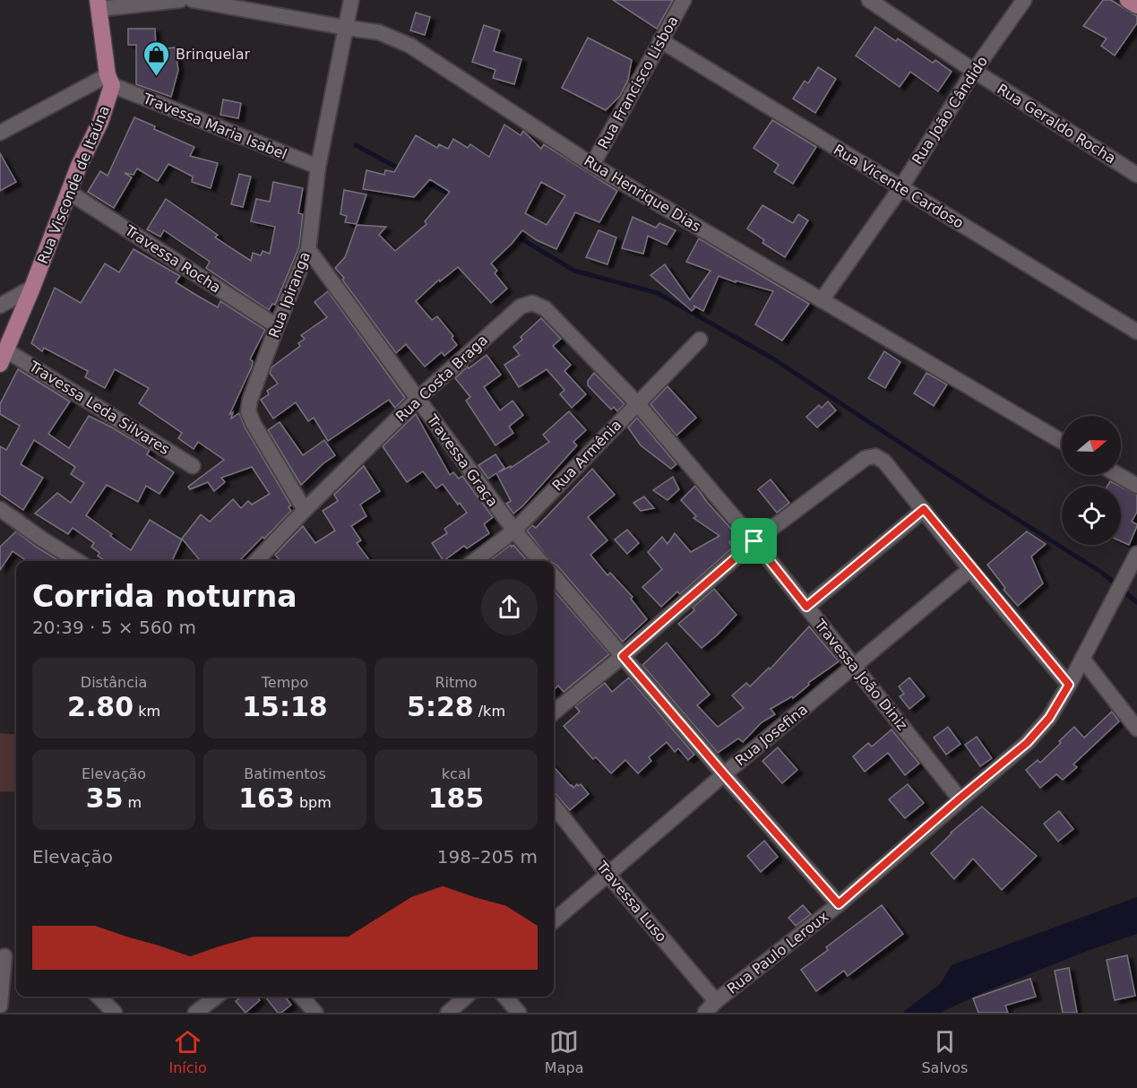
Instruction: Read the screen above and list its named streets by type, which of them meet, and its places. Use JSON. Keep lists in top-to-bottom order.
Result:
{
  "streets": {
    "main road": ["Rua Visconde de Itaúna"],
    "street": [
      "Rua Francisco Lisboa",
      "Rua João Cândido",
      "Rua Geraldo Rocha",
      "Travessa Maria Isabel",
      "Rua Vicente Cardoso",
      "Rua Henrique Dias",
      "Travessa Rocha",
      "Rua Ipiranga",
      "Rua Costa Braga",
      "Travessa Leda Silvares",
      "Rua Armênia",
      "Travessa Graça",
      "Travessa João Diniz",
      "Rua Josefina",
      "Travessa Luso",
      "Rua Paulo Leroux"
    ]
  },
  "crossings": [
    ["Rua Francisco Lisboa", "Rua Vicente Cardoso"],
    ["Rua Francisco Lisboa", "Rua Henrique Dias"],
    ["Rua João Cândido", "Rua Geraldo Rocha"],
    ["Rua João Cândido", "Rua Vicente Cardoso"],
    ["Rua João Cândido", "Rua Henrique Dias"],
    ["Travessa Maria Isabel", "Rua Visconde de Itaúna"],
    ["Travessa Maria Isabel", "Rua Ipiranga"],
    ["Rua Visconde de Itaúna", "Travessa Rocha"],
    ["Rua Visconde de Itaúna", "Travessa Leda Silvares"],
    ["Rua Henrique Dias", "Rua Ipiranga"],
    ["Travessa Rocha", "Rua Ipiranga"],
    ["Rua Ipiranga", "Rua Costa Braga"],
    ["Rua Ipiranga", "Travessa Graça"],
    ["Rua Costa Braga", "Rua Armênia"],
    ["Rua Costa Braga", "Travessa Graça"],
    ["Rua Costa Braga", "Travessa João Diniz"],
    ["Rua Armênia", "Travessa Graça"],
    ["Rua Armênia", "Travessa João Diniz"],
    ["Travessa João Diniz", "Rua Josefina"],
    ["Travessa João Diniz", "Rua Paulo Leroux"],
    ["Rua Josefina", "Travessa Luso"],
    ["Travessa Luso", "Rua Paulo Leroux"]
  ],
  "places": {
    "shop": ["Brinquelar"]
  },
  "north": "right",
  "page": {
    "heading": ["Corrida noturna", "20:39 · 5 × 560 m"],
    "stats": [
      ["Distância", "2.80 km"],
      ["Tempo", "15:18"],
      ["Ritmo", "5:28 /km"],
      ["Elevação", "35 m"],
      ["Batimentos", "163 bpm"],
      ["kcal", "185"]
    ],
    "chart": ["Elevação", "198–205 m"],
    "tabs": ["Início", "Mapa", "Salvos"]
  }
}
